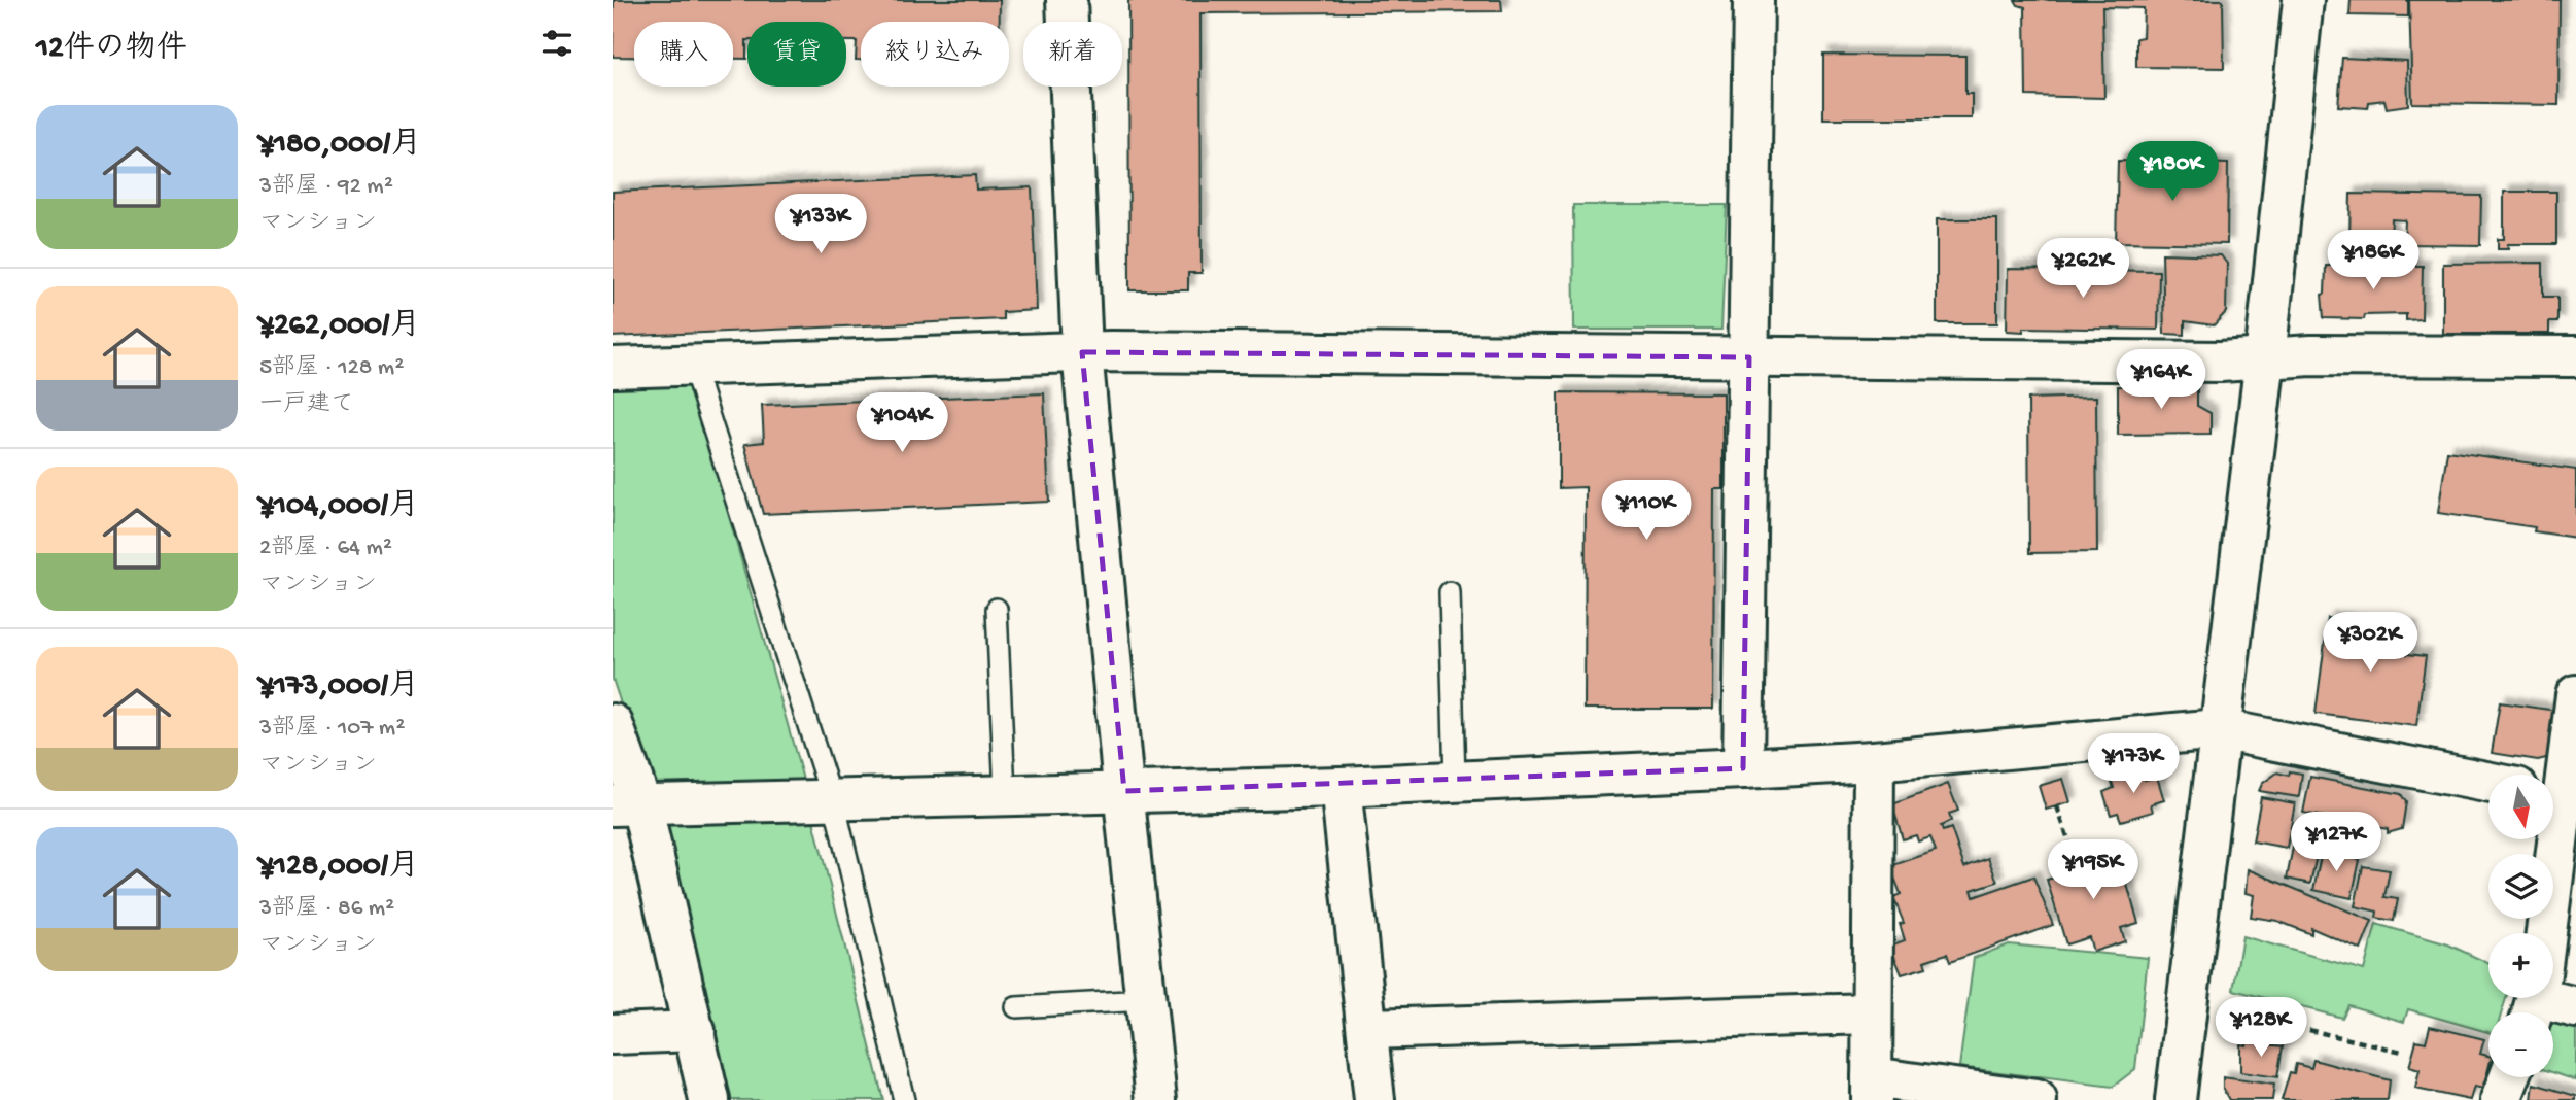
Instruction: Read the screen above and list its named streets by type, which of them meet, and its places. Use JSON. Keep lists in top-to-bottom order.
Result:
{
  "north": "bottom",
  "page": {
    "heading": "12件の物件",
    "chip": [
      "購入",
      "賃貸",
      "絞り込み",
      "新着"
    ],
    "list": [
      {
        "name": "¥180,000/月",
        "note": "3部屋 · 92 m² · マンション"
      },
      {
        "name": "¥262,000/月",
        "note": "5部屋 · 128 m² · 一戸建て"
      },
      {
        "name": "¥104,000/月",
        "note": "2部屋 · 64 m² · マンション"
      },
      {
        "name": "¥173,000/月",
        "note": "3部屋 · 107 m² · マンション"
      },
      {
        "name": "¥128,000/月",
        "note": "3部屋 · 86 m² · マンション"
      }
    ],
    "price": [
      "¥180K",
      "¥133K",
      "¥186K",
      "¥262K",
      "¥164K",
      "¥104K",
      "¥110K",
      "¥302K",
      "¥173K",
      "¥127K",
      "¥195K",
      "¥128K"
    ],
    "map_buttons": ["+", "−"]
  }
}
